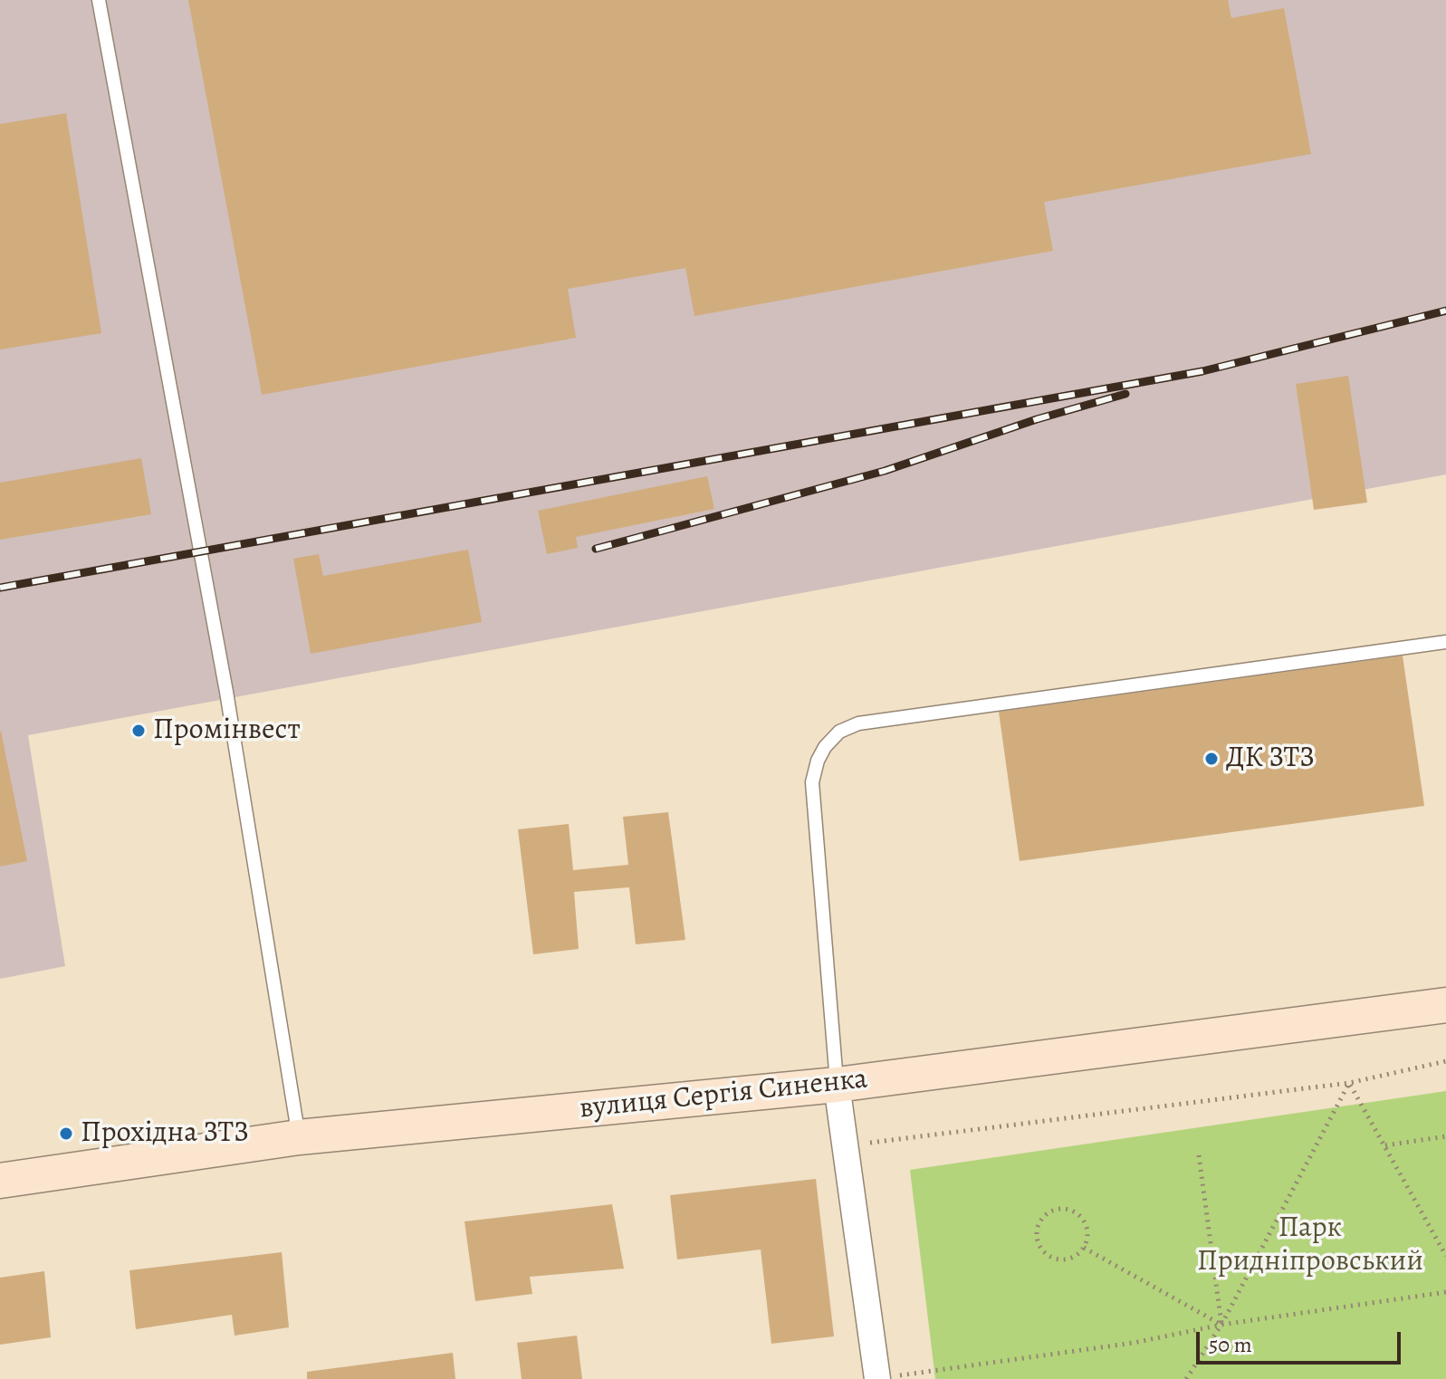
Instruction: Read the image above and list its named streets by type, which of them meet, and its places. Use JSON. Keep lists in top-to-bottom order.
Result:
{
  "streets": {
    "street": ["вулиця Сергія Синенка"]
  },
  "parks": ["Парк Придніпровський"],
  "places": ["Промінвест", "ДК ЗТЗ", "Прохідна ЗТЗ"],
  "scale_bar": "50 m"
}
